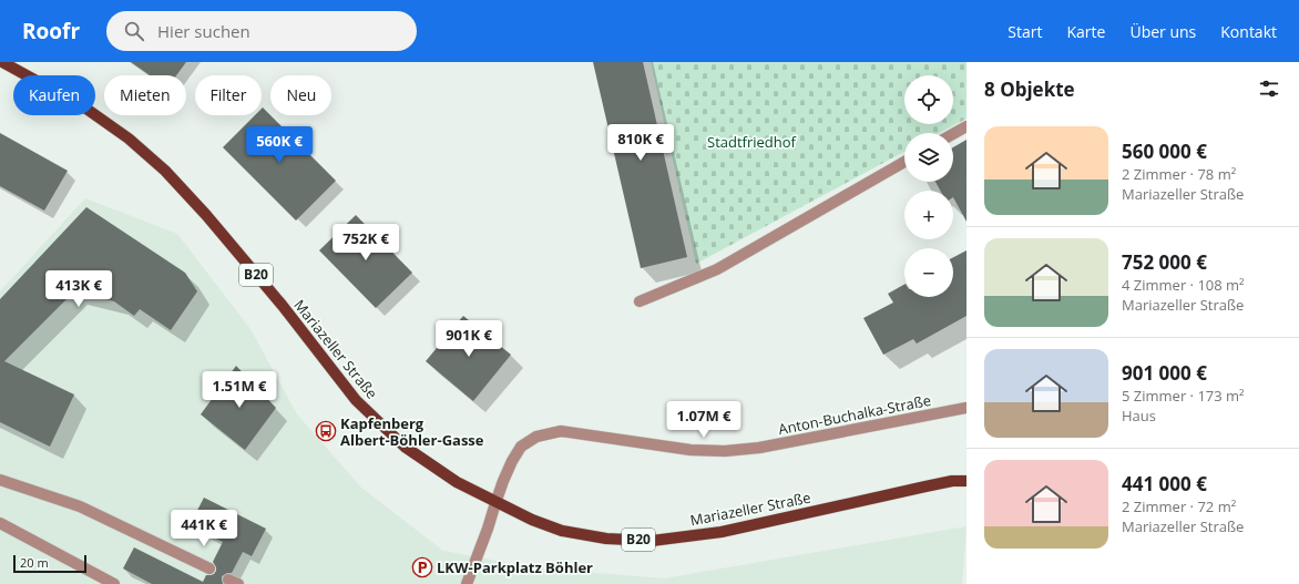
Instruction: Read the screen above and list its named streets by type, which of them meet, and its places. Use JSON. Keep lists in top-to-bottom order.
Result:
{
  "streets": {
    "main road": ["B20", "Mariazeller Straße"],
    "street": ["Anton-Buchalka-Straße"]
  },
  "crossings": [
    ["Mariazeller Straße", "Anton-Buchalka-Straße"]
  ],
  "parks": ["Stadtfriedhof"],
  "places": {
    "bus stop": ["Kapfenberg Albert-Böhler-Gasse"],
    "parking": ["LKW-Parkplatz Böhler"]
  },
  "scale_bar": "20 m",
  "page": {
    "header": "Roofr",
    "search": "Hier suchen",
    "nav": [
      "Start",
      "Karte",
      "Über uns",
      "Kontakt"
    ],
    "heading": "8 Objekte",
    "map_buttons": ["+", "−"],
    "chip": [
      "Kaufen",
      "Mieten",
      "Filter",
      "Neu"
    ],
    "list": [
      {
        "name": "560 000 €",
        "note": "2 Zimmer · 78 m² · Mariazeller Straße"
      },
      {
        "name": "752 000 €",
        "note": "4 Zimmer · 108 m² · Mariazeller Straße"
      },
      {
        "name": "901 000 €",
        "note": "5 Zimmer · 173 m² · Haus"
      },
      {
        "name": "441 000 €",
        "note": "2 Zimmer · 72 m² · Mariazeller Straße"
      }
    ],
    "price": [
      "810K €",
      "560K €",
      "752K €",
      "413K €",
      "901K €",
      "1.51M €",
      "1.07M €",
      "441K €"
    ],
    "scale": "20 m"
  }
}
